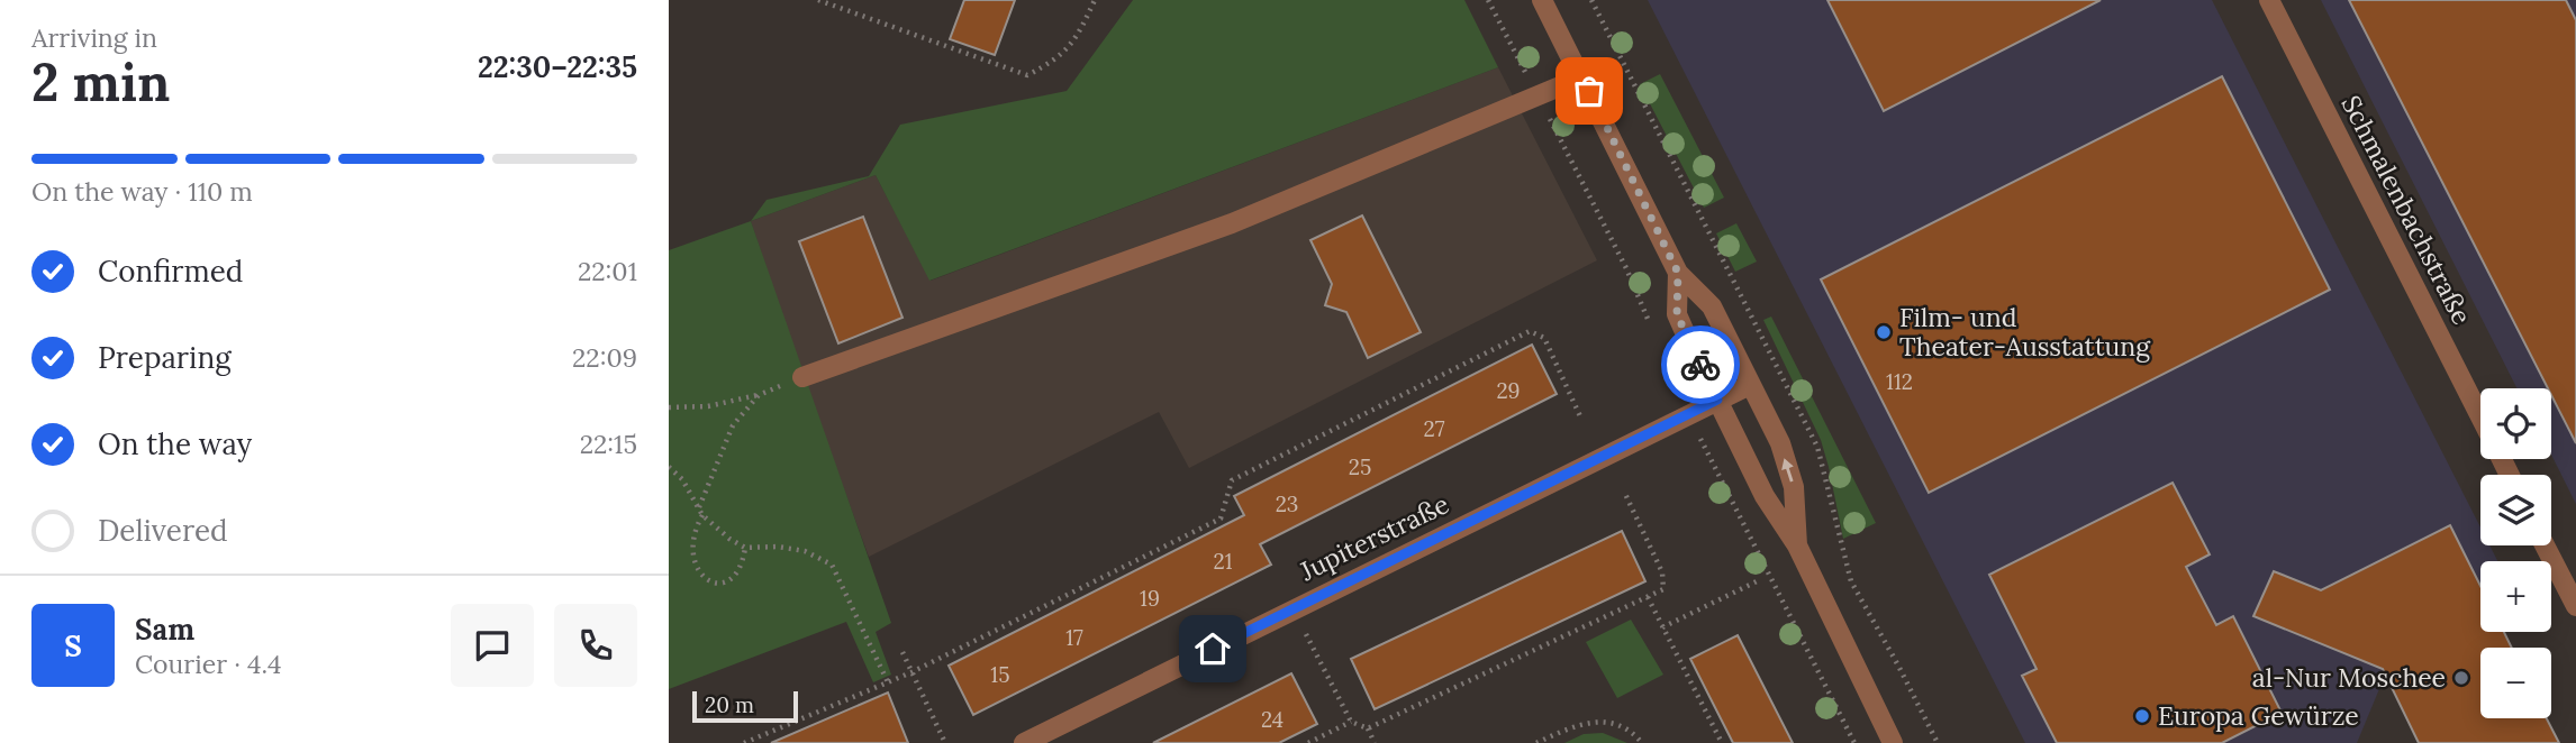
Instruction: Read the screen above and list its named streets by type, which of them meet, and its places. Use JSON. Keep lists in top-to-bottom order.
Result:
{
  "streets": {
    "street": ["Schmalenbachstraße", "Jupiterstraße"]
  },
  "places": ["Film- und Theater-Ausstattung", "al-Nur Moschee", "Europa Gewürze"],
  "house_numbers": [
    "112",
    "29",
    "27",
    "25",
    "23",
    "21",
    "19",
    "17",
    "15",
    "24"
  ],
  "scale_bar": "20 m",
  "page": {
    "heading": ["2 min", "Arriving in", "22:30–22:35"],
    "panel": ["Sam", "Courier · 4.4"],
    "bar": "On the way · 110 m",
    "list": [
      ["Confirmed", "22:01"],
      ["Preparing", "22:09"],
      ["On the way", "22:15"],
      "Delivered"
    ],
    "map_buttons": ["+", "−"],
    "round": "S",
    "scale": "20 m"
  }
}
